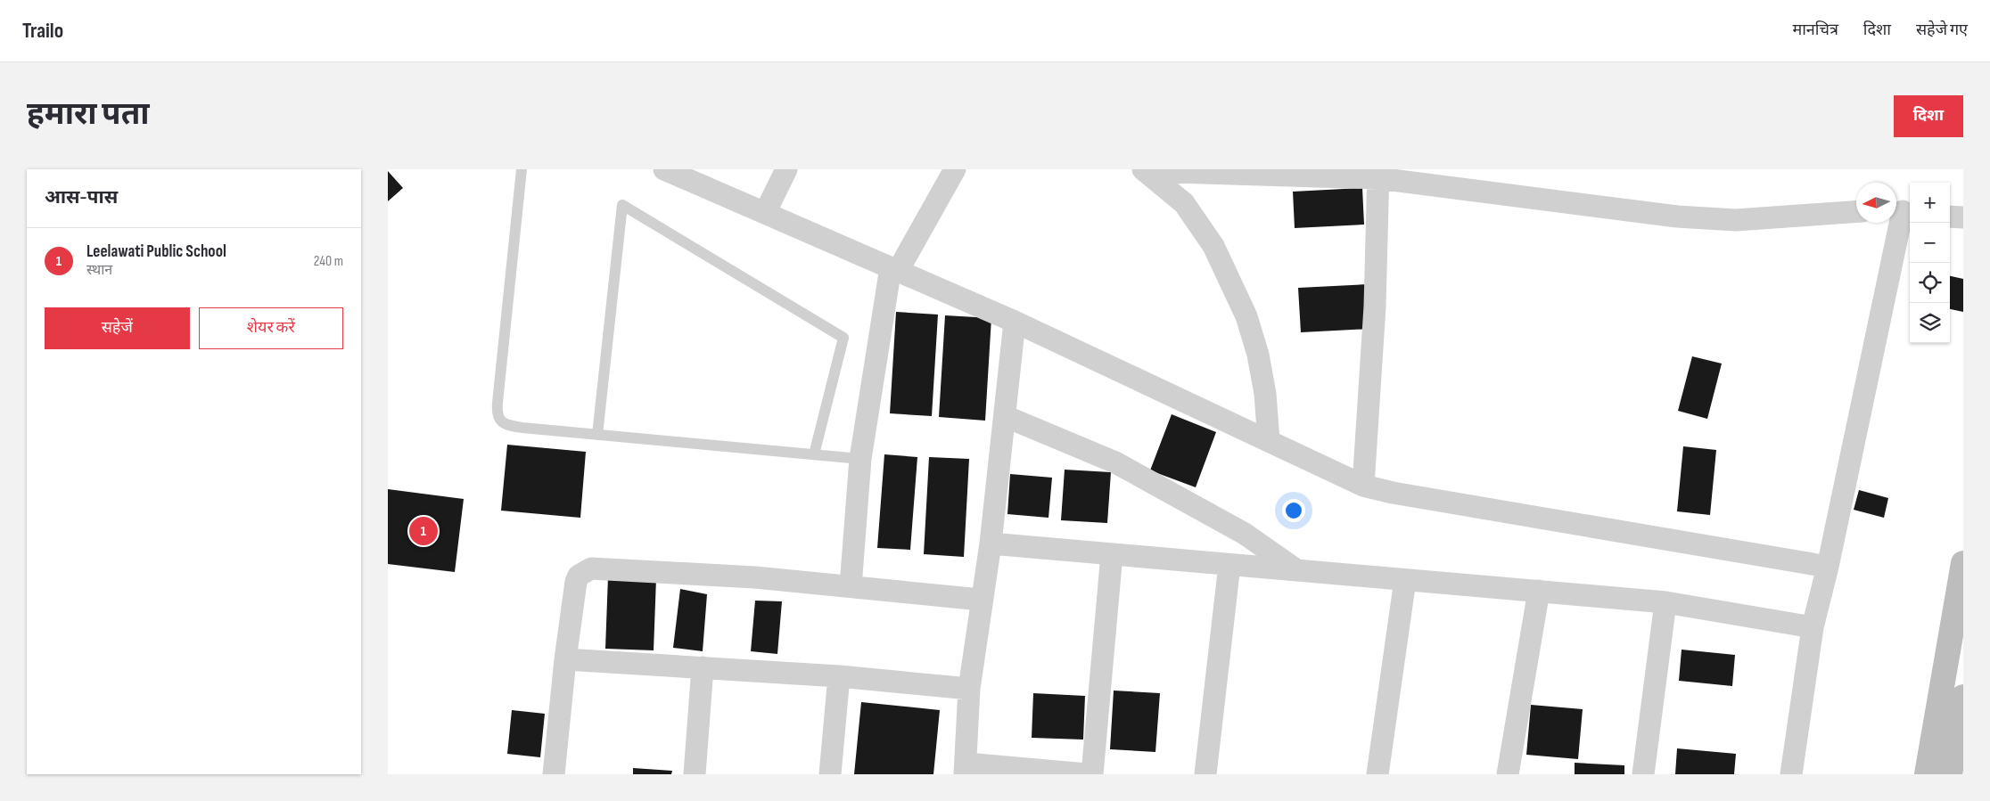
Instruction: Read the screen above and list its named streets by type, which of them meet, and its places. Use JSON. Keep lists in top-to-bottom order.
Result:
{
  "north": "left",
  "page": {
    "header": "Trailo",
    "nav": ["मानचित्र", "दिशा", "सहेजे गए"],
    "title": "हमारा पता",
    "buttons": [
      "दिशा",
      ["सहेजें", "शेयर करें"]
    ],
    "heading": "आस-पास",
    "map_buttons": ["+", "−"],
    "list": [
      {
        "mark": "1",
        "name": "Leelawati Public School",
        "note": "स्थान",
        "value": "240 m"
      }
    ],
    "pins": "1"
  }
}
